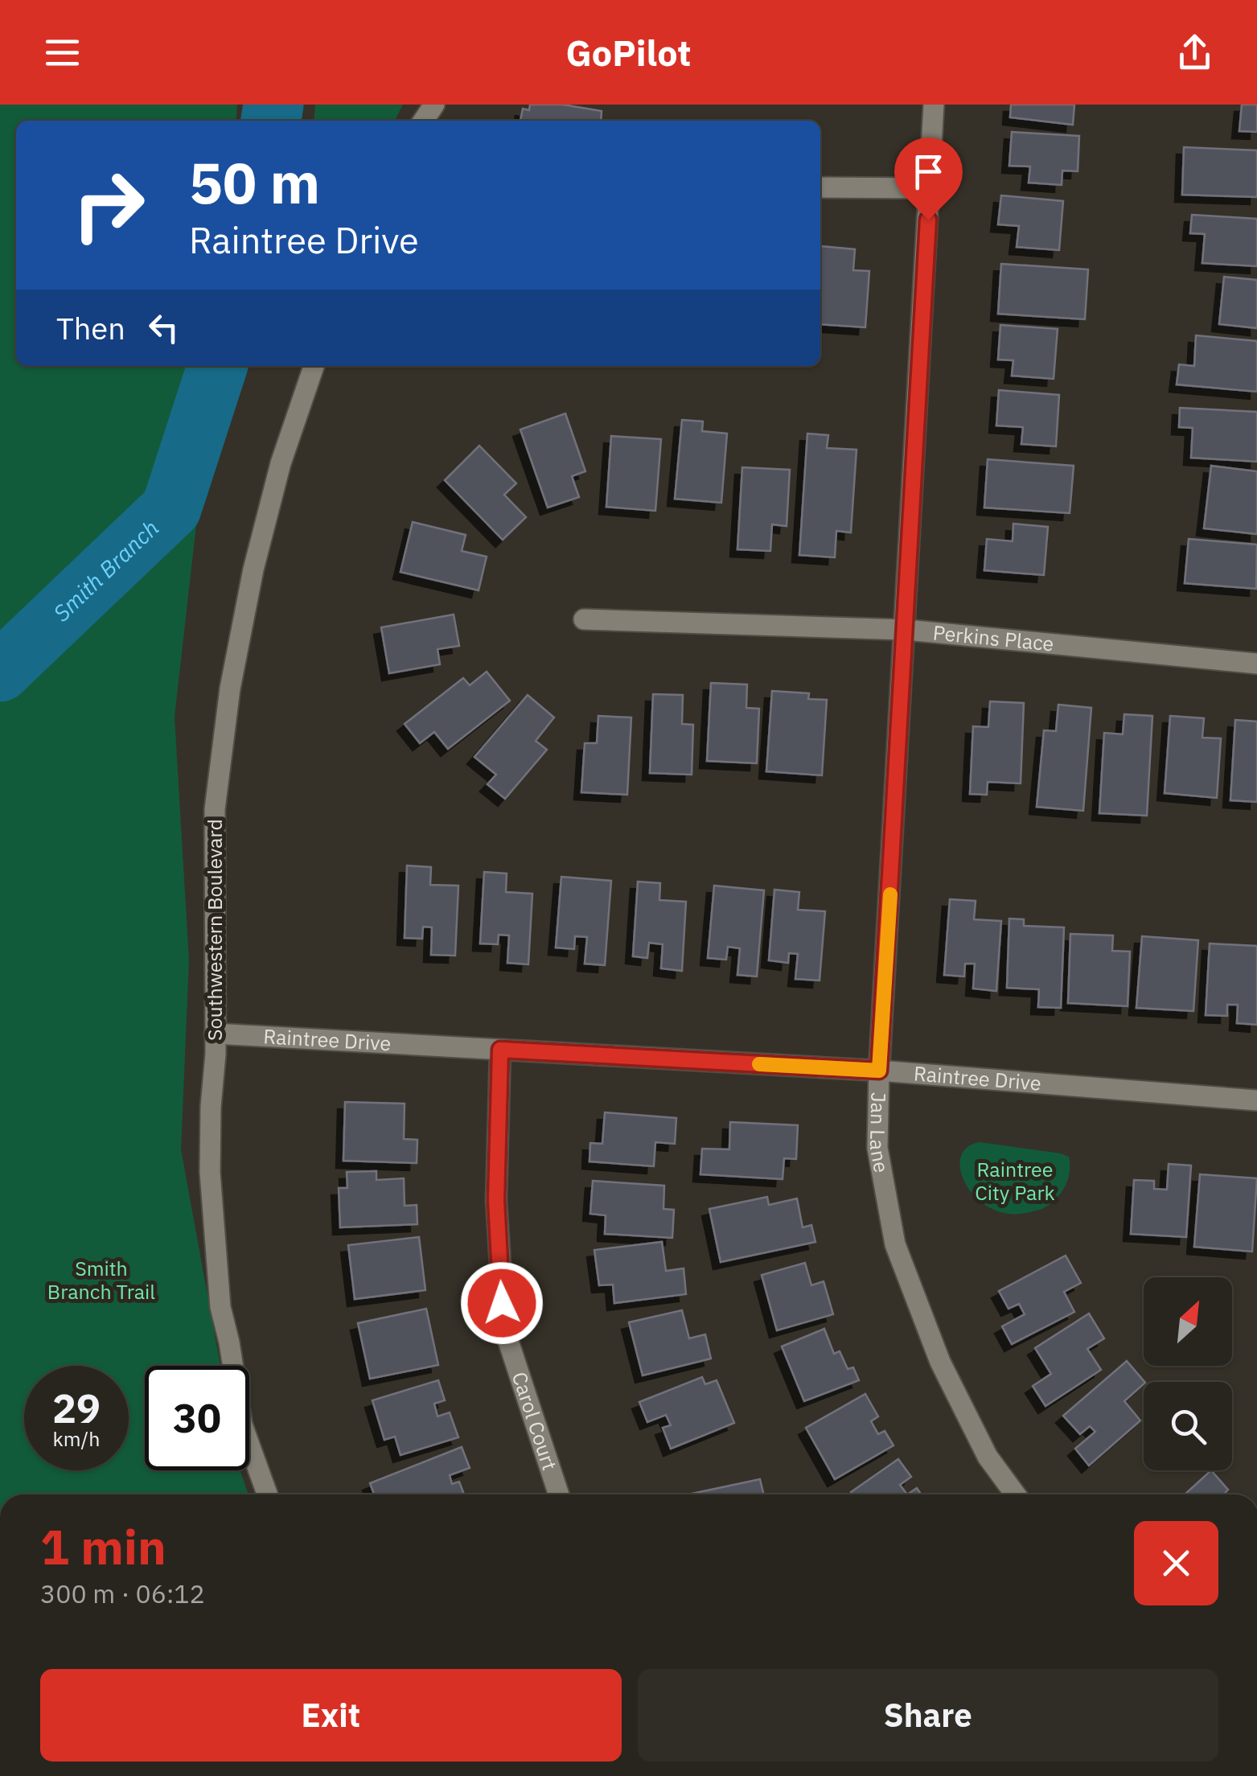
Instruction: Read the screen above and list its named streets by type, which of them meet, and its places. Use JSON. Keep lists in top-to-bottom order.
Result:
{
  "streets": {
    "street": [
      "Perkins Place",
      "Southwestern Boulevard",
      "Raintree Drive",
      "Jan Lane",
      "Carol Court"
    ]
  },
  "crossings": [
    ["Perkins Place", "Jan Lane"],
    ["Southwestern Boulevard", "Raintree Drive"],
    ["Raintree Drive", "Jan Lane"],
    ["Raintree Drive", "Carol Court"]
  ],
  "water": ["Smith Branch"],
  "parks": ["Raintree City Park", "Smith Branch Trail"],
  "north": "top right",
  "page": {
    "header": "GoPilot",
    "turn": ["50 m", "Raintree Drive"],
    "then": "Then",
    "speed": "29 km/h",
    "limit": "30",
    "heading": ["1 min", "300 m · 06:12"],
    "buttons": ["Exit", "Share"]
  }
}
